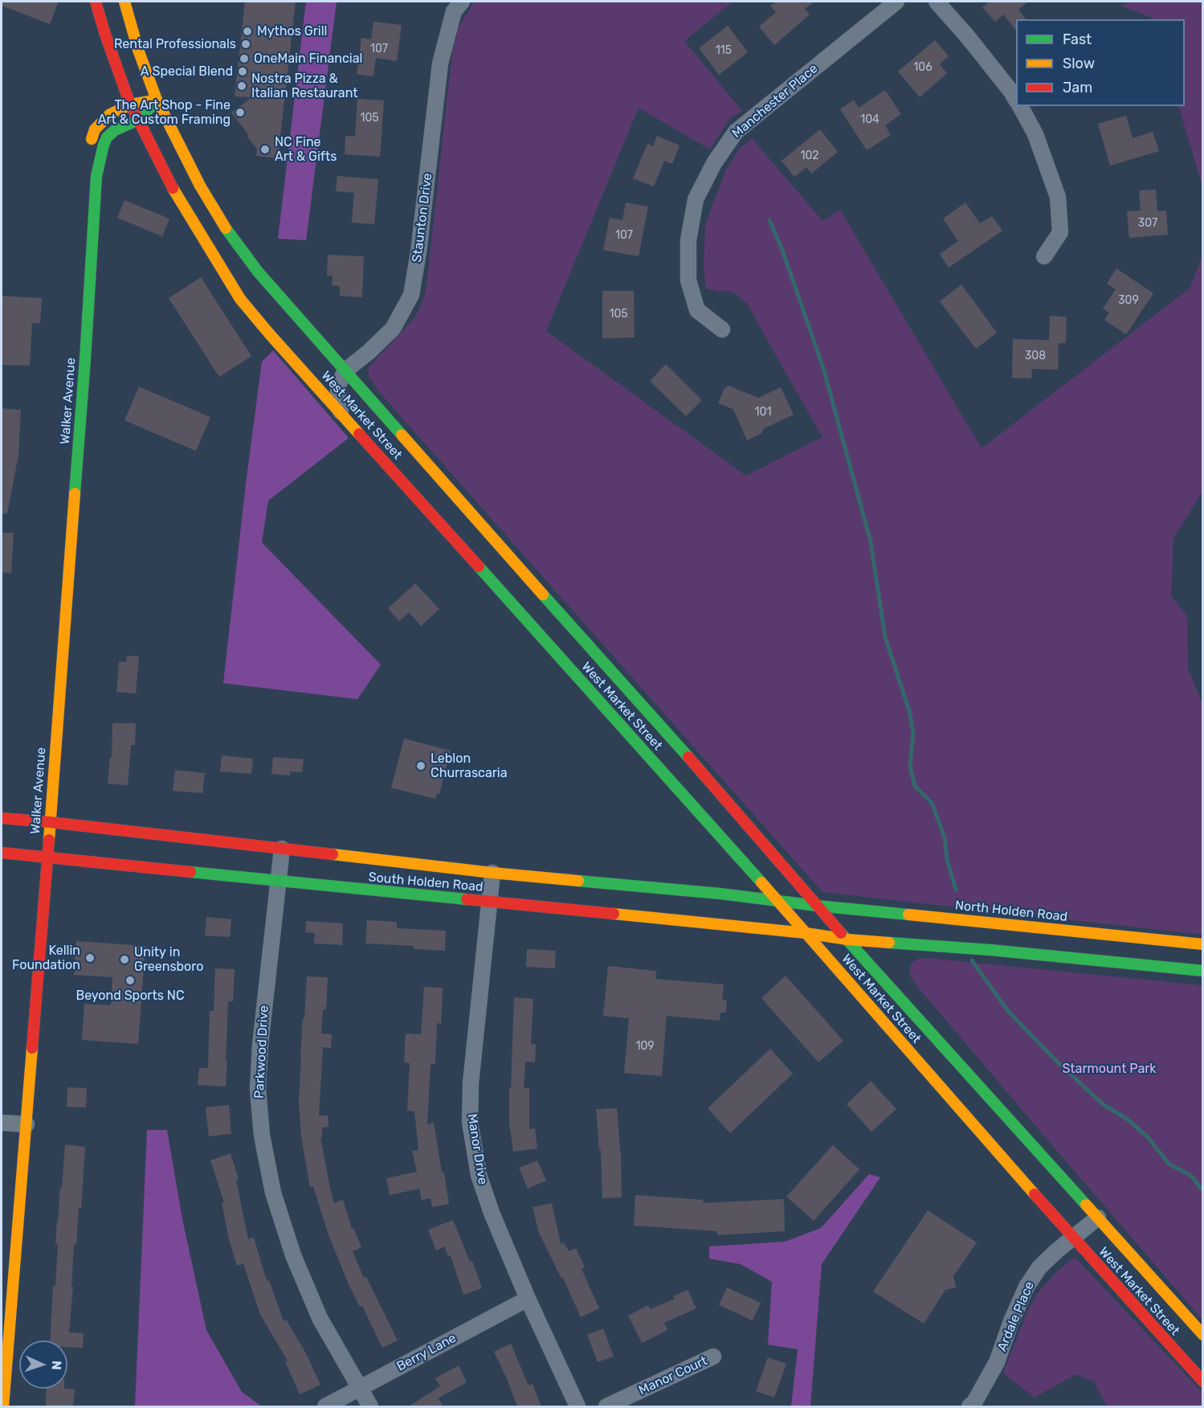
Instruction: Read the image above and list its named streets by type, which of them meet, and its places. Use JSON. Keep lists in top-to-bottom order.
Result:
{
  "streets": {
    "main road": [
      "Walker Avenue",
      "West Market Street",
      "South Holden Road",
      "North Holden Road"
    ],
    "street": [
      "Manchester Place",
      "Staunton Drive",
      "Parkwood Drive",
      "Manor Drive",
      "Ardale Place",
      "Berry Lane",
      "Manor Court"
    ]
  },
  "crossings": [
    ["Staunton Drive", "West Market Street"],
    ["Walker Avenue", "West Market Street"],
    ["Walker Avenue", "South Holden Road"],
    ["West Market Street", "South Holden Road"],
    ["West Market Street", "North Holden Road"],
    ["West Market Street", "Ardale Place"],
    ["South Holden Road", "North Holden Road"],
    ["South Holden Road", "Parkwood Drive"],
    ["South Holden Road", "Manor Drive"],
    ["Parkwood Drive", "Berry Lane"],
    ["Manor Drive", "Berry Lane"]
  ],
  "parks": ["Starmount Park"],
  "places": [
    "Mythos Grill",
    "Rental Professionals",
    "OneMain Financial",
    "A Special Blend",
    "Nostra Pizza & Italian Restaurant",
    "The Art Shop - Fine Art & Custom Framing",
    "NC Fine Art & Gifts",
    "Leblon Churrascaria",
    "Kellin Foundation",
    "Unity in Greensboro",
    "Beyond Sports NC"
  ],
  "house_numbers": [
    "107",
    "115",
    "106",
    "105",
    "104",
    "102",
    "307",
    "107",
    "309",
    "105",
    "308",
    "101",
    "109"
  ],
  "legend": ["Fast", "Slow", "Jam"],
  "north": "right"
}
